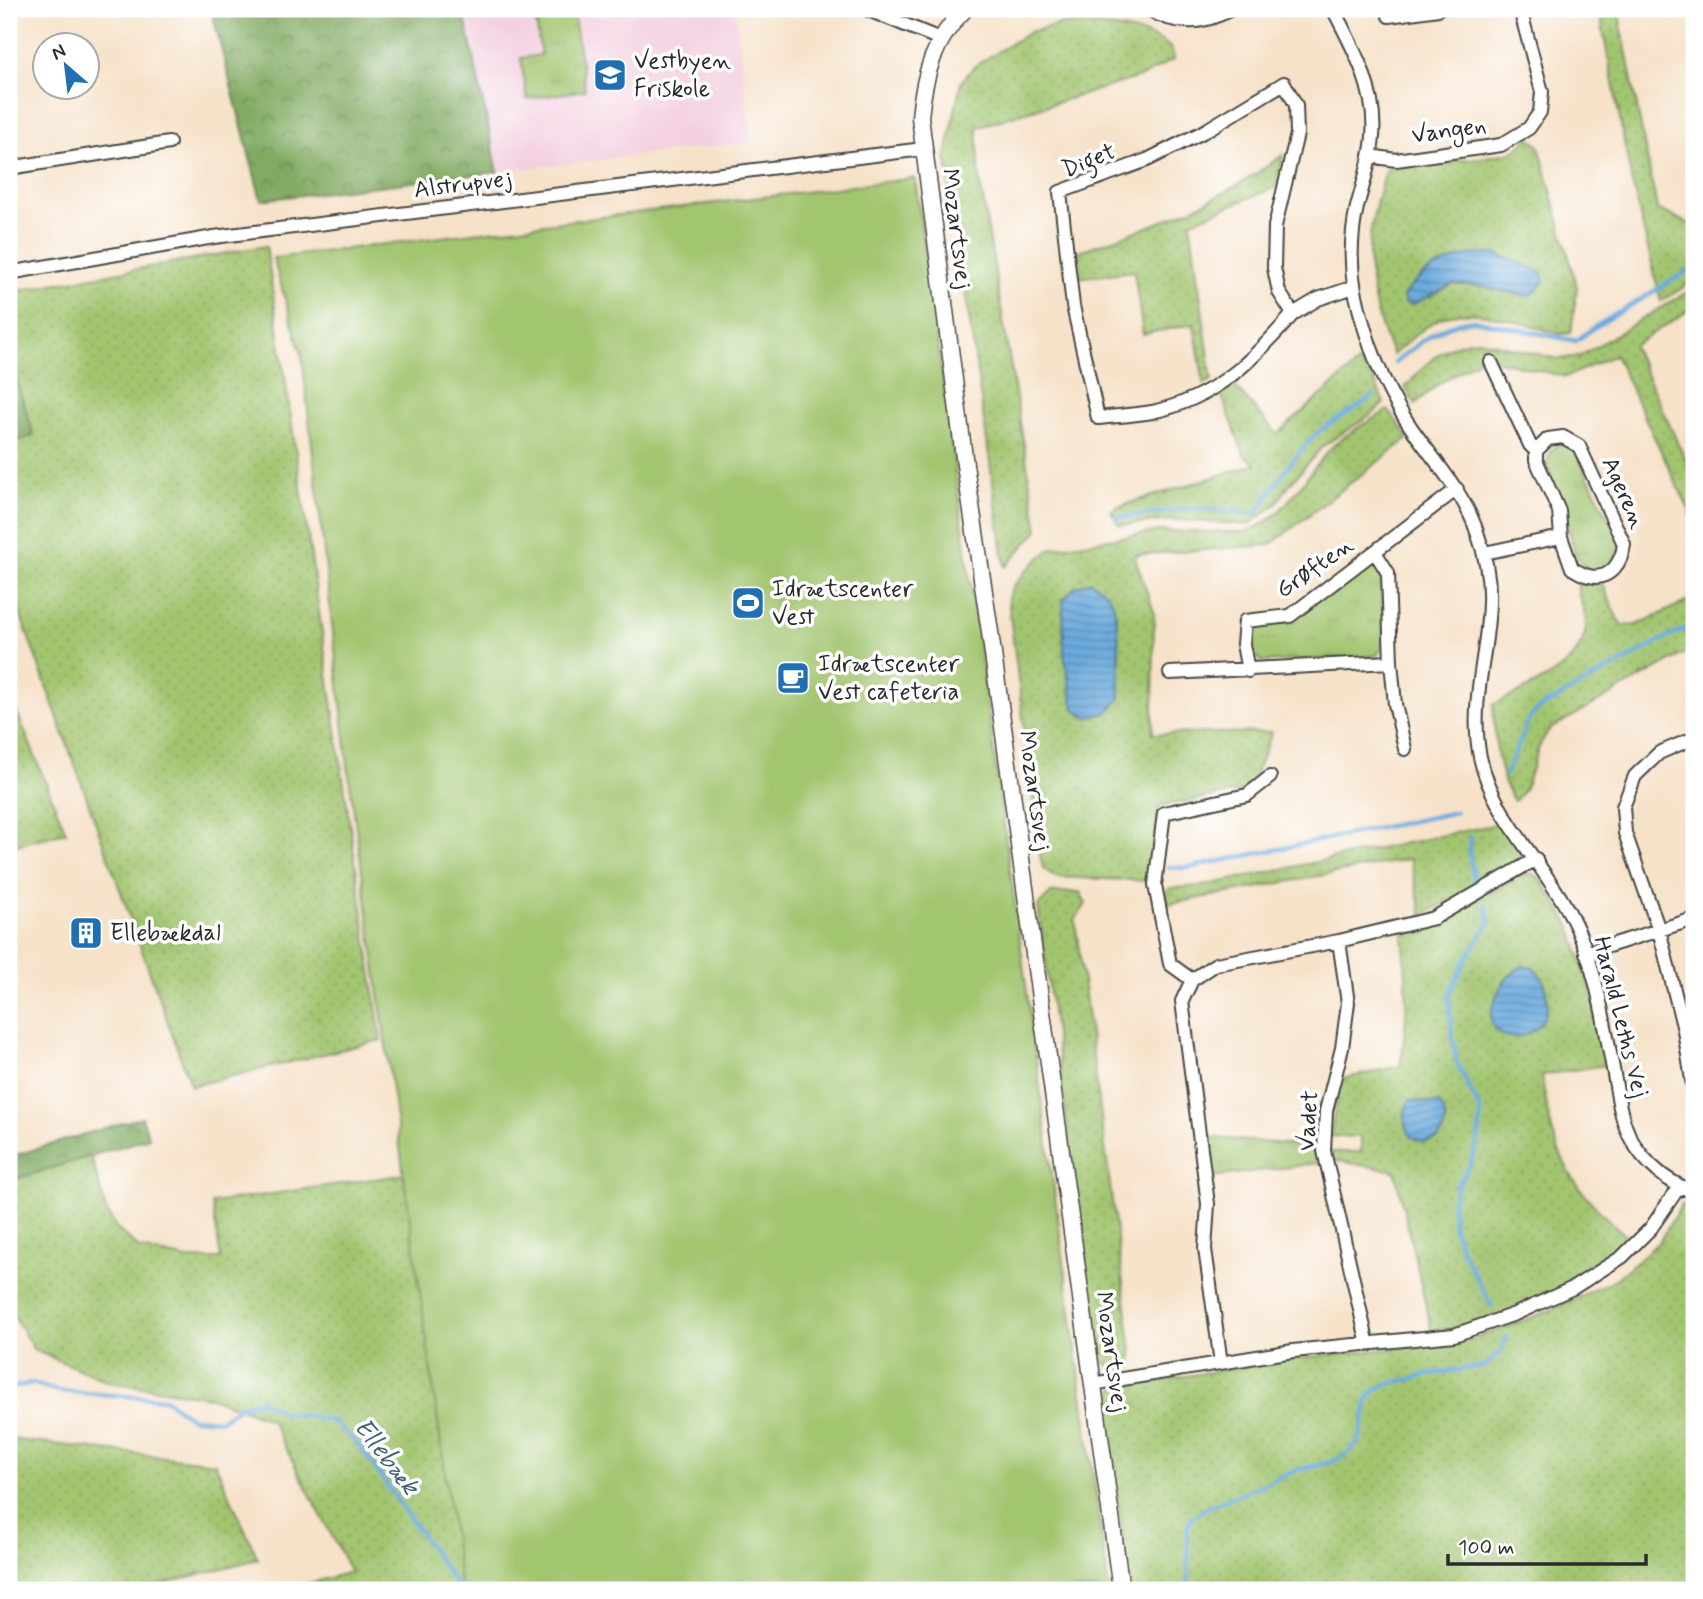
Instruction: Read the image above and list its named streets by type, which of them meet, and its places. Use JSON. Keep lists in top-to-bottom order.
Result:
{
  "streets": {
    "street": [
      "Vangen",
      "Diget",
      "Alstrupvej",
      "Mozartsvej",
      "Ageren",
      "Grøften",
      "Harald Leths Vej",
      "Vadet"
    ]
  },
  "crossings": [
    ["Vangen", "Harald Leths Vej"],
    ["Diget", "Harald Leths Vej"],
    ["Alstrupvej", "Mozartsvej"],
    ["Grøften", "Harald Leths Vej"]
  ],
  "water": ["Ellebæk"],
  "places": {
    "school or university": ["Vestbyen Friskole"],
    "sports": ["Idrætscenter Vest"],
    "cafe": ["Idrætscenter Vest cafeteria"],
    "building": ["Ellebækdal"]
  },
  "scale_bar": "100 m",
  "north": "top left"
}
